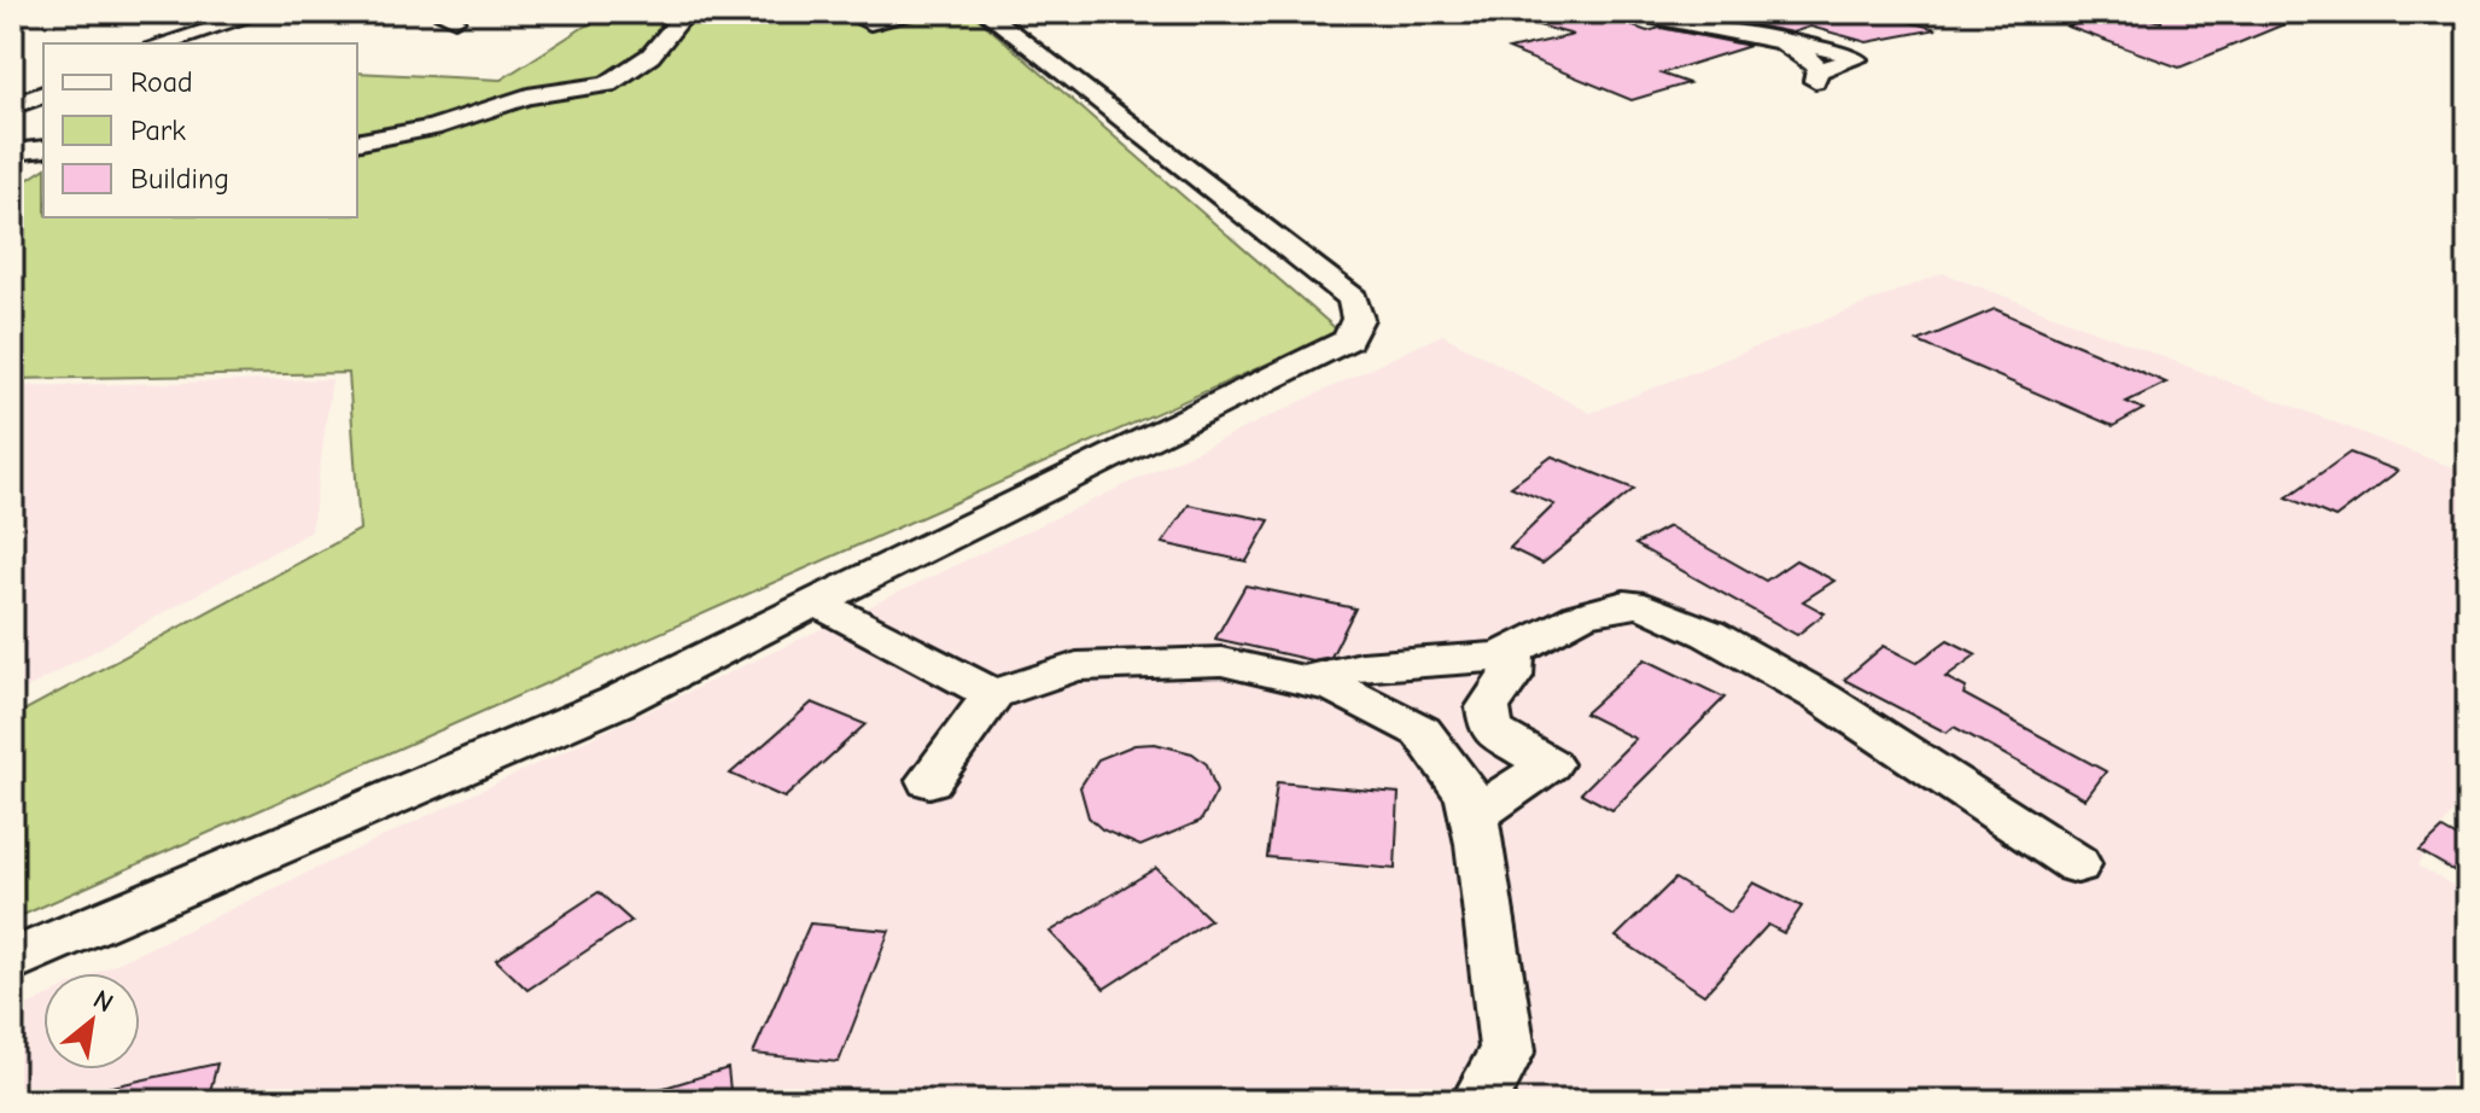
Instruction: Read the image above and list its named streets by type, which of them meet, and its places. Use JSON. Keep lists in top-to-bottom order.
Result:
{
  "legend": ["Road", "Park", "Building"],
  "north": "top right"
}
